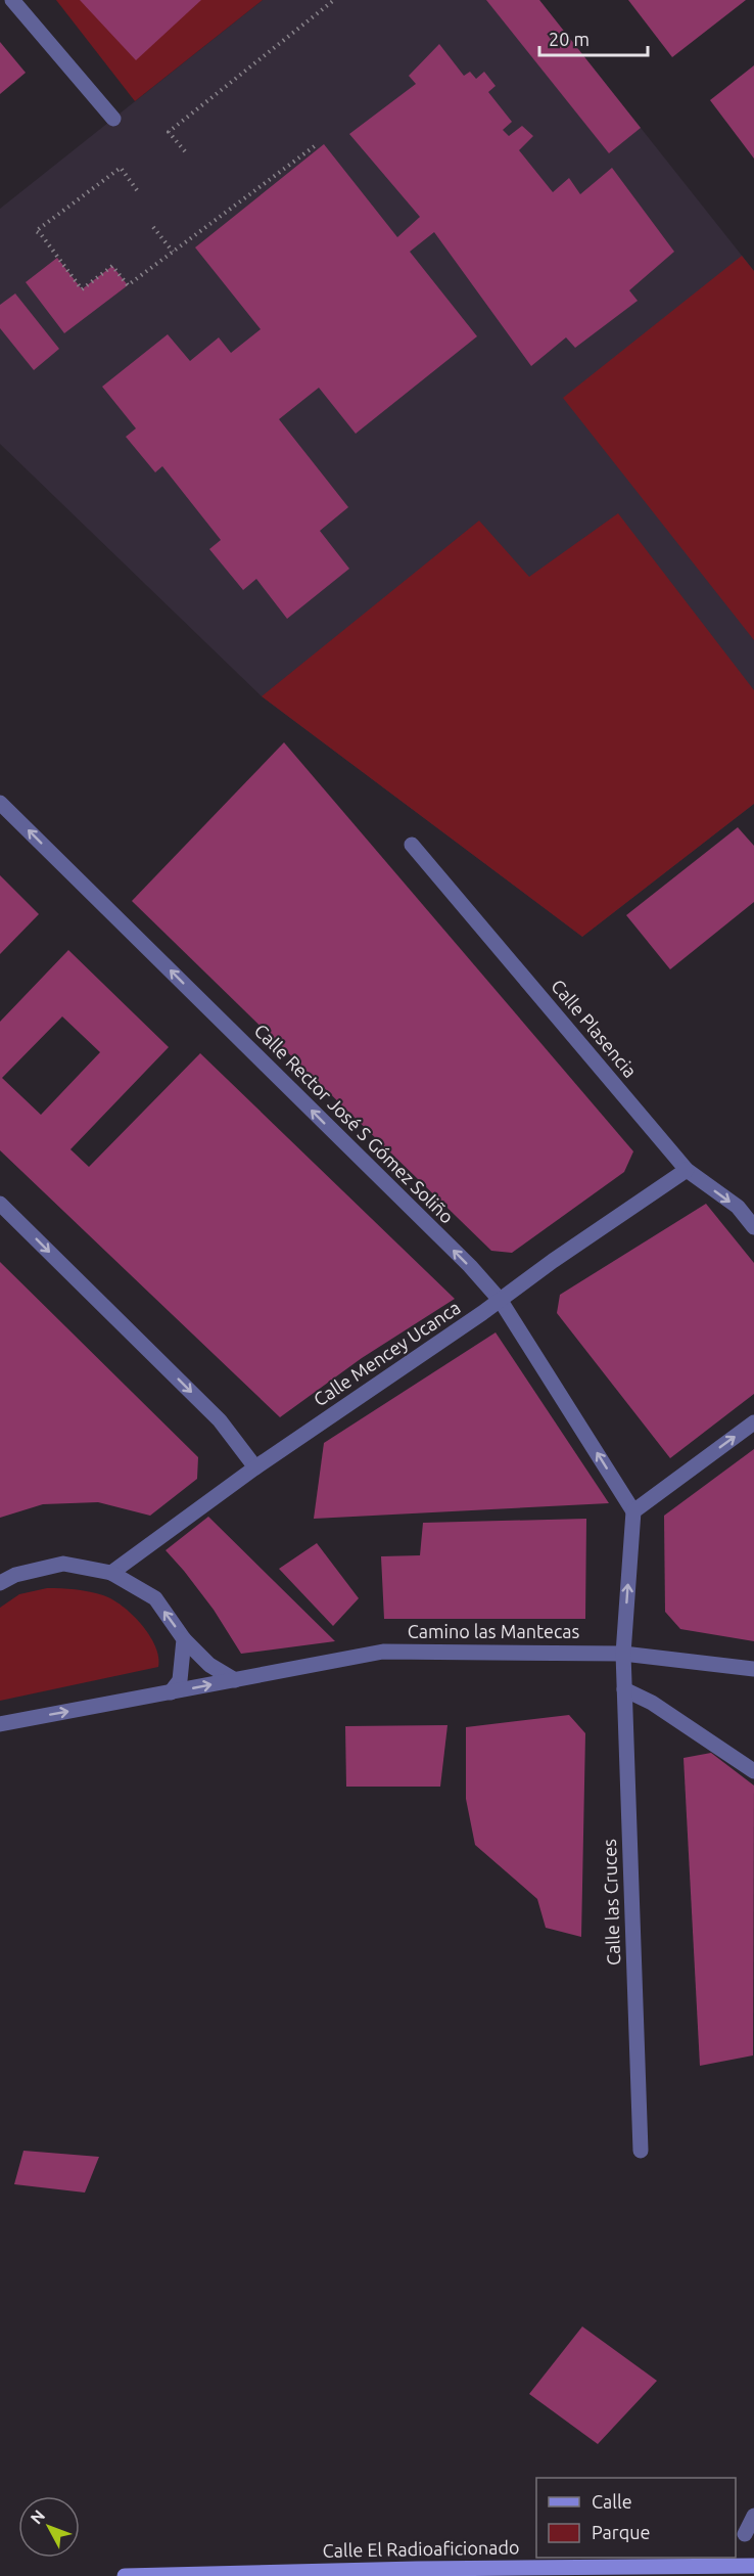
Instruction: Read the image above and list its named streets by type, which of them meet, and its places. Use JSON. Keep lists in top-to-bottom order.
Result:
{
  "streets": {
    "street": [
      "Calle Plasencia",
      "Calle Rector José S Gómez Soliño",
      "Calle Mencey Ucanca",
      "Camino las Mantecas",
      "Calle las Cruces",
      "Calle El Radioaficionado"
    ]
  },
  "crossings": [
    ["Calle Plasencia", "Calle Mencey Ucanca"],
    ["Calle Rector José S Gómez Soliño", "Calle Mencey Ucanca"],
    ["Calle Rector José S Gómez Soliño", "Calle las Cruces"],
    ["Camino las Mantecas", "Calle las Cruces"]
  ],
  "one_way": ["Calle Rector José S Gómez Soliño"],
  "legend": ["Calle", "Parque"],
  "scale_bar": "20 m",
  "north": "top left"
}
